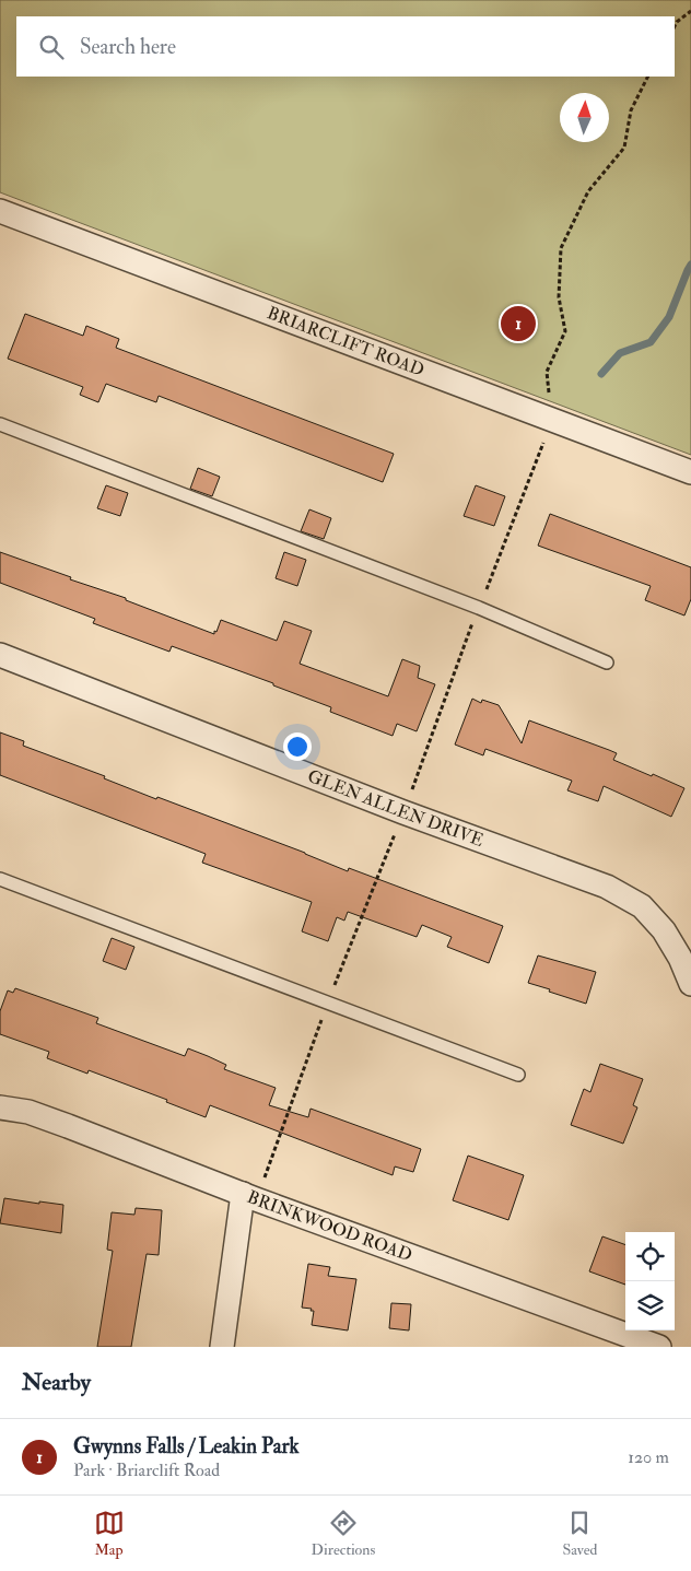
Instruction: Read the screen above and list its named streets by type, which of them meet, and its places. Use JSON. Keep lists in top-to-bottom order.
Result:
{
  "streets": {
    "street": ["BRIARCLIFT ROAD", "GLEN ALLEN DRIVE", "BRINKWOOD ROAD"]
  },
  "north": "top",
  "page": {
    "search": "Search here",
    "pins": "1",
    "heading": "Nearby",
    "list": [
      {
        "mark": "1",
        "name": "Gwynns Falls / Leakin Park",
        "note": "Park · Briarclift Road",
        "value": "120 m"
      }
    ],
    "nav": ["Map", "Directions", "Saved"]
  }
}
